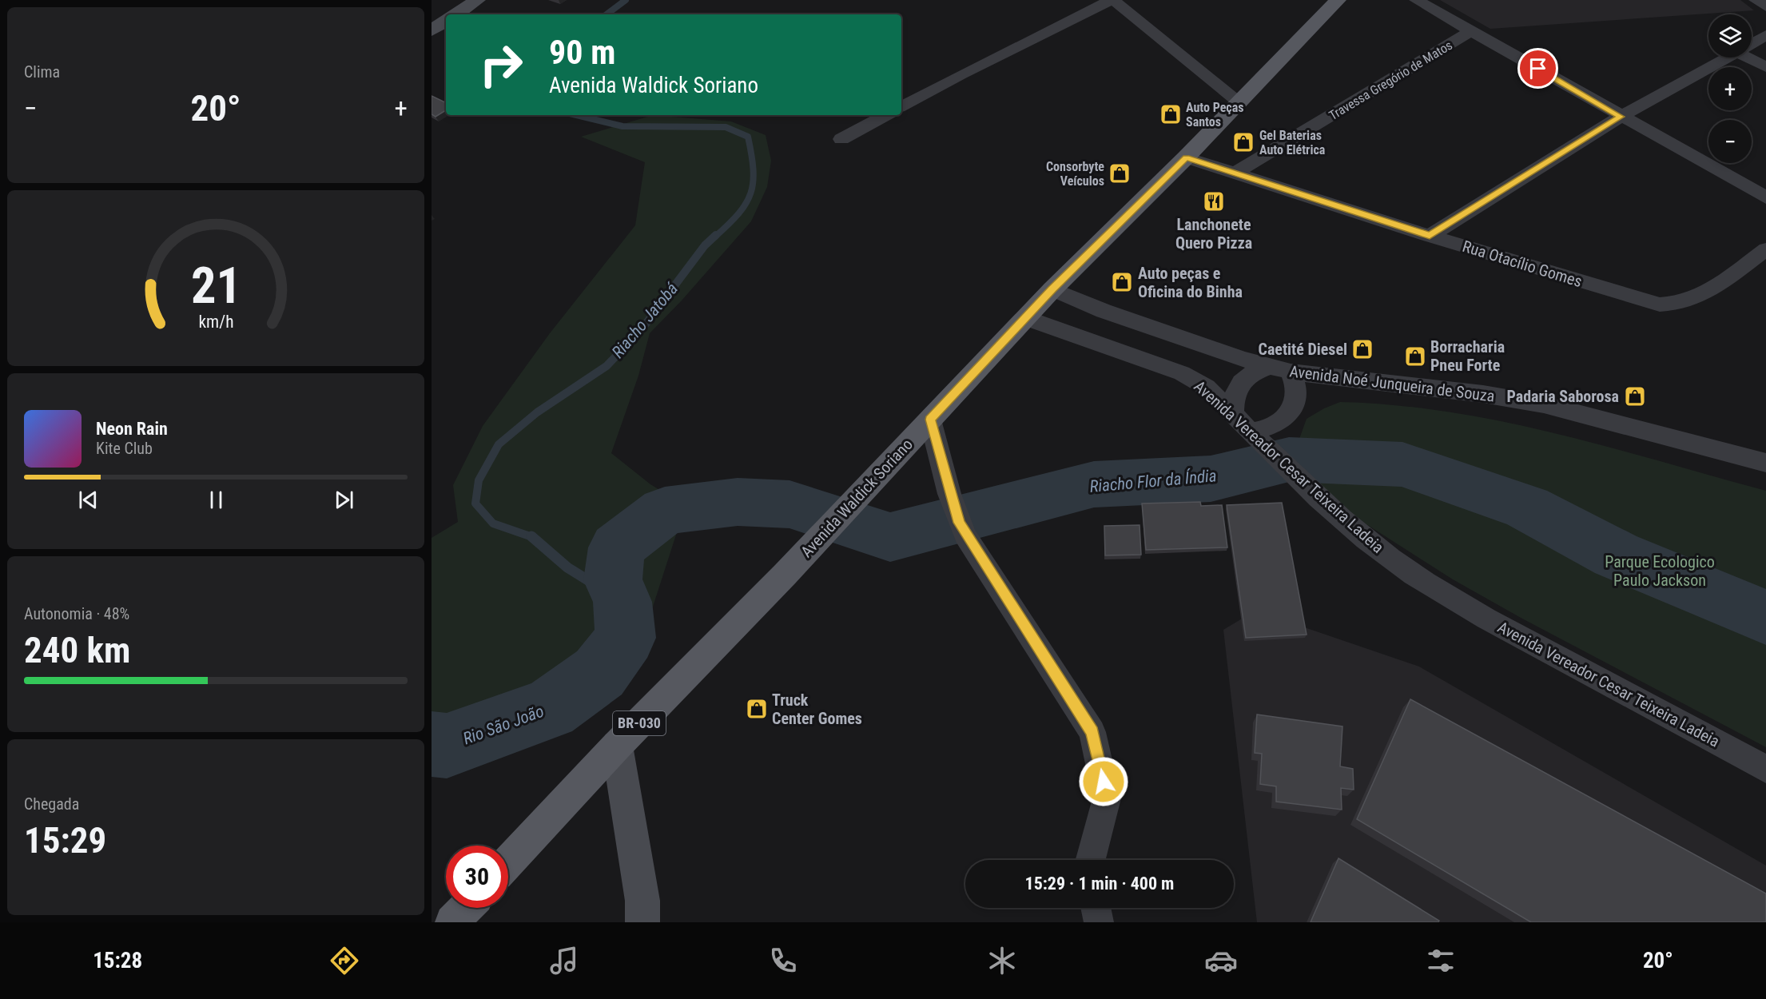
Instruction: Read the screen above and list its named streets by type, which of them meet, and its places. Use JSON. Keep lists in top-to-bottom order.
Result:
{
  "streets": {
    "main road": ["Avenida Waldick Soriano", "BR-030"],
    "street": [
      "Travessa Gregório de Matos",
      "Rua Otacílio Gomes",
      "Avenida Noé Junqueira de Souza",
      "Avenida Vereador Cesar Teixeira Ladeia"
    ]
  },
  "crossings": [
    ["Travessa Gregório de Matos", "Rua Otacílio Gomes"],
    ["Rua Otacílio Gomes", "Avenida Waldick Soriano"],
    ["Avenida Noé Junqueira de Souza", "Avenida Vereador Cesar Teixeira Ladeia"],
    ["Avenida Noé Junqueira de Souza", "Avenida Waldick Soriano"],
    ["Avenida Vereador Cesar Teixeira Ladeia", "Avenida Waldick Soriano"]
  ],
  "water": ["Riacho Jatobá", "Riacho Flor da Índia", "Rio São João"],
  "parks": ["Parque Ecologico Paulo Jackson"],
  "places": {
    "shop": [
      "Auto Peças Santos",
      "Gel Baterias Auto Elétrica",
      "Consorbyte Veículos",
      "Auto peças e Oficina do Binha",
      "Caetité Diesel",
      "Borracharia Pneu Forte",
      "Padaria Saborosa",
      "Truck Center Gomes"
    ],
    "restaurant": ["Lanchonete Quero Pizza"]
  },
  "page": {
    "tile": [
      "Clima",
      ["Autonomia · 48%", "240 km"],
      ["Chegada", "15:29"]
    ],
    "map_buttons": ["+", "−"],
    "turn": ["90 m", "Avenida Waldick Soriano"],
    "heat": ["−", "20°", "+"],
    "song": ["Neon Rain", "Kite Club"],
    "limit": "30",
    "trip": "15:29 · 1 min · 400 m",
    "tabs": ["15:28", "20°"],
    "gauge": ["21", "km/h"]
  }
}
